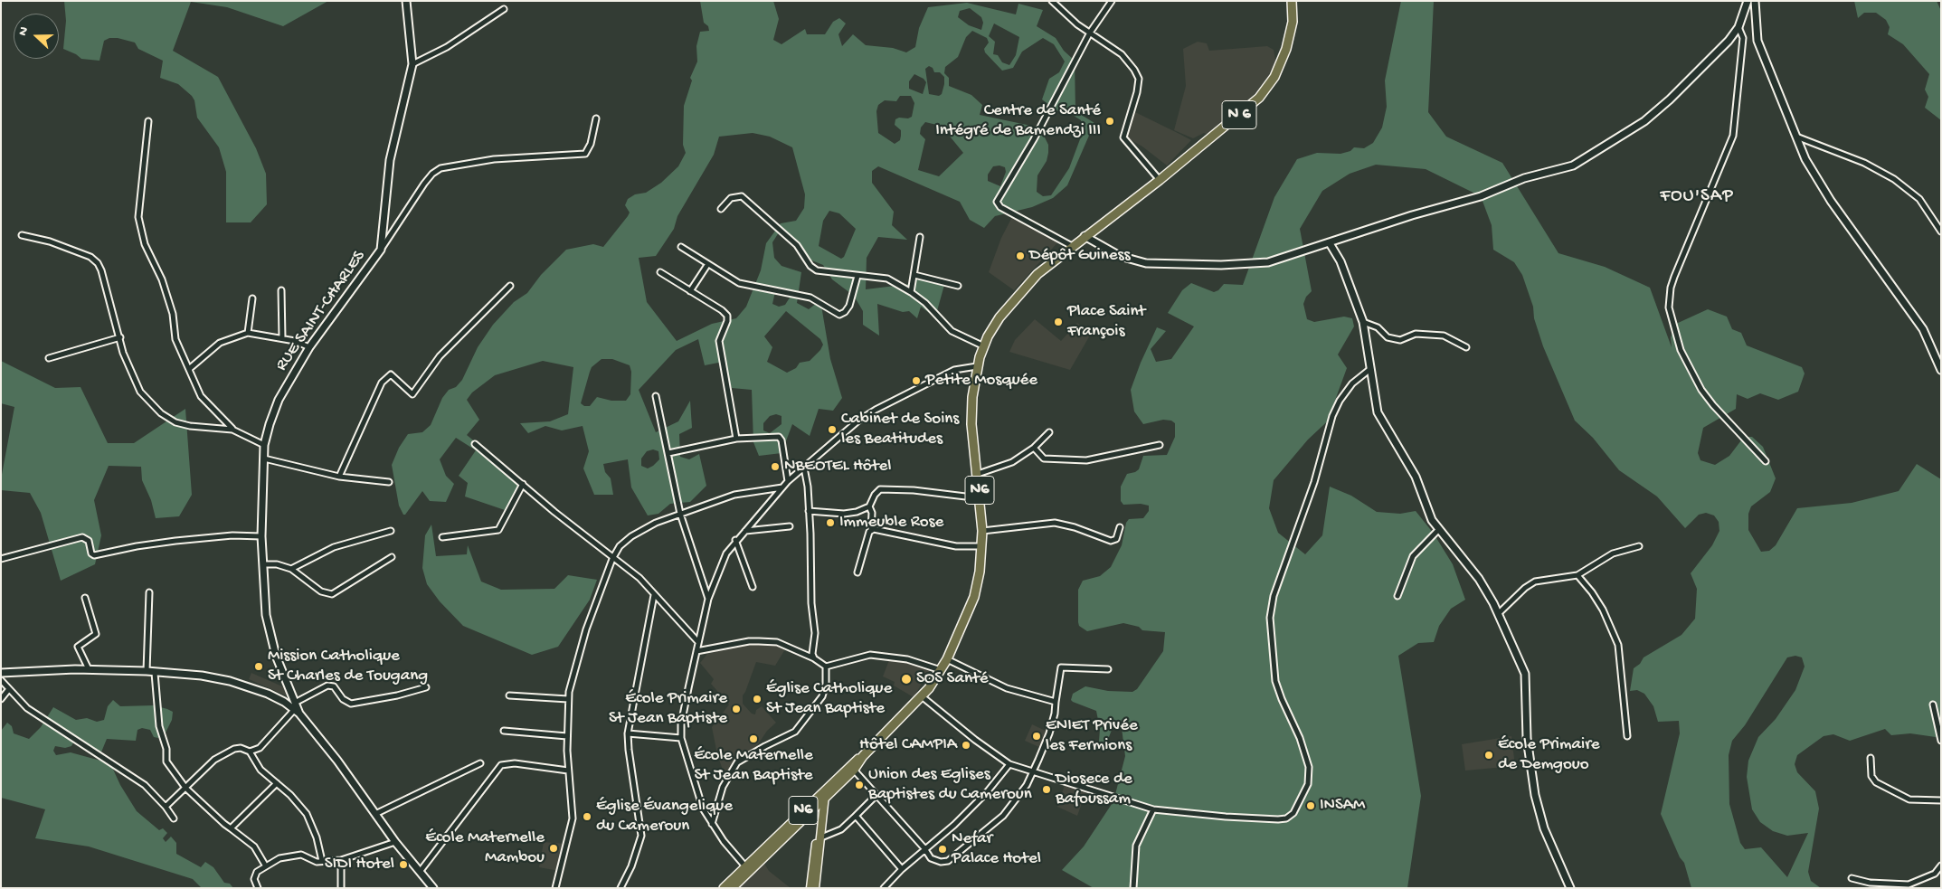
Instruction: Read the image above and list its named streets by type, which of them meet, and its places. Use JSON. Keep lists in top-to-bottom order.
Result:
{
  "streets": {
    "highway": ["N 6", "N6"],
    "street": ["RUE SAINT-CHARLES"]
  },
  "districts": ["FOU'SAP"],
  "places": [
    "Centre de Santé Intégré de Bamendzi III",
    "Dépôt Guiness",
    "Place Saint François",
    "Petite Mosquée",
    "Cabinet de Soins les Beatitudes",
    "NBEOTEL Hôtel",
    "Immeuble Rose",
    "Mission Catholique St Charles de Tougang",
    "SOS Santé",
    "Église Catholique St Jean Baptiste",
    "École Primaire St Jean Baptiste",
    "ENIET Privée les Fermions",
    "École Maternelle St Jean Baptiste",
    "Hôtel CAMPIA",
    "École Primaire de Demgouo",
    "Union des Eglises Baptistes du Cameroun",
    "Diosece de Bafoussam",
    "INSAM",
    "Église Évangelique du Cameroun",
    "École Maternelle Mambou",
    "Nefar Palace Hotel",
    "SIDI Hotel"
  ],
  "north": "left"
}
